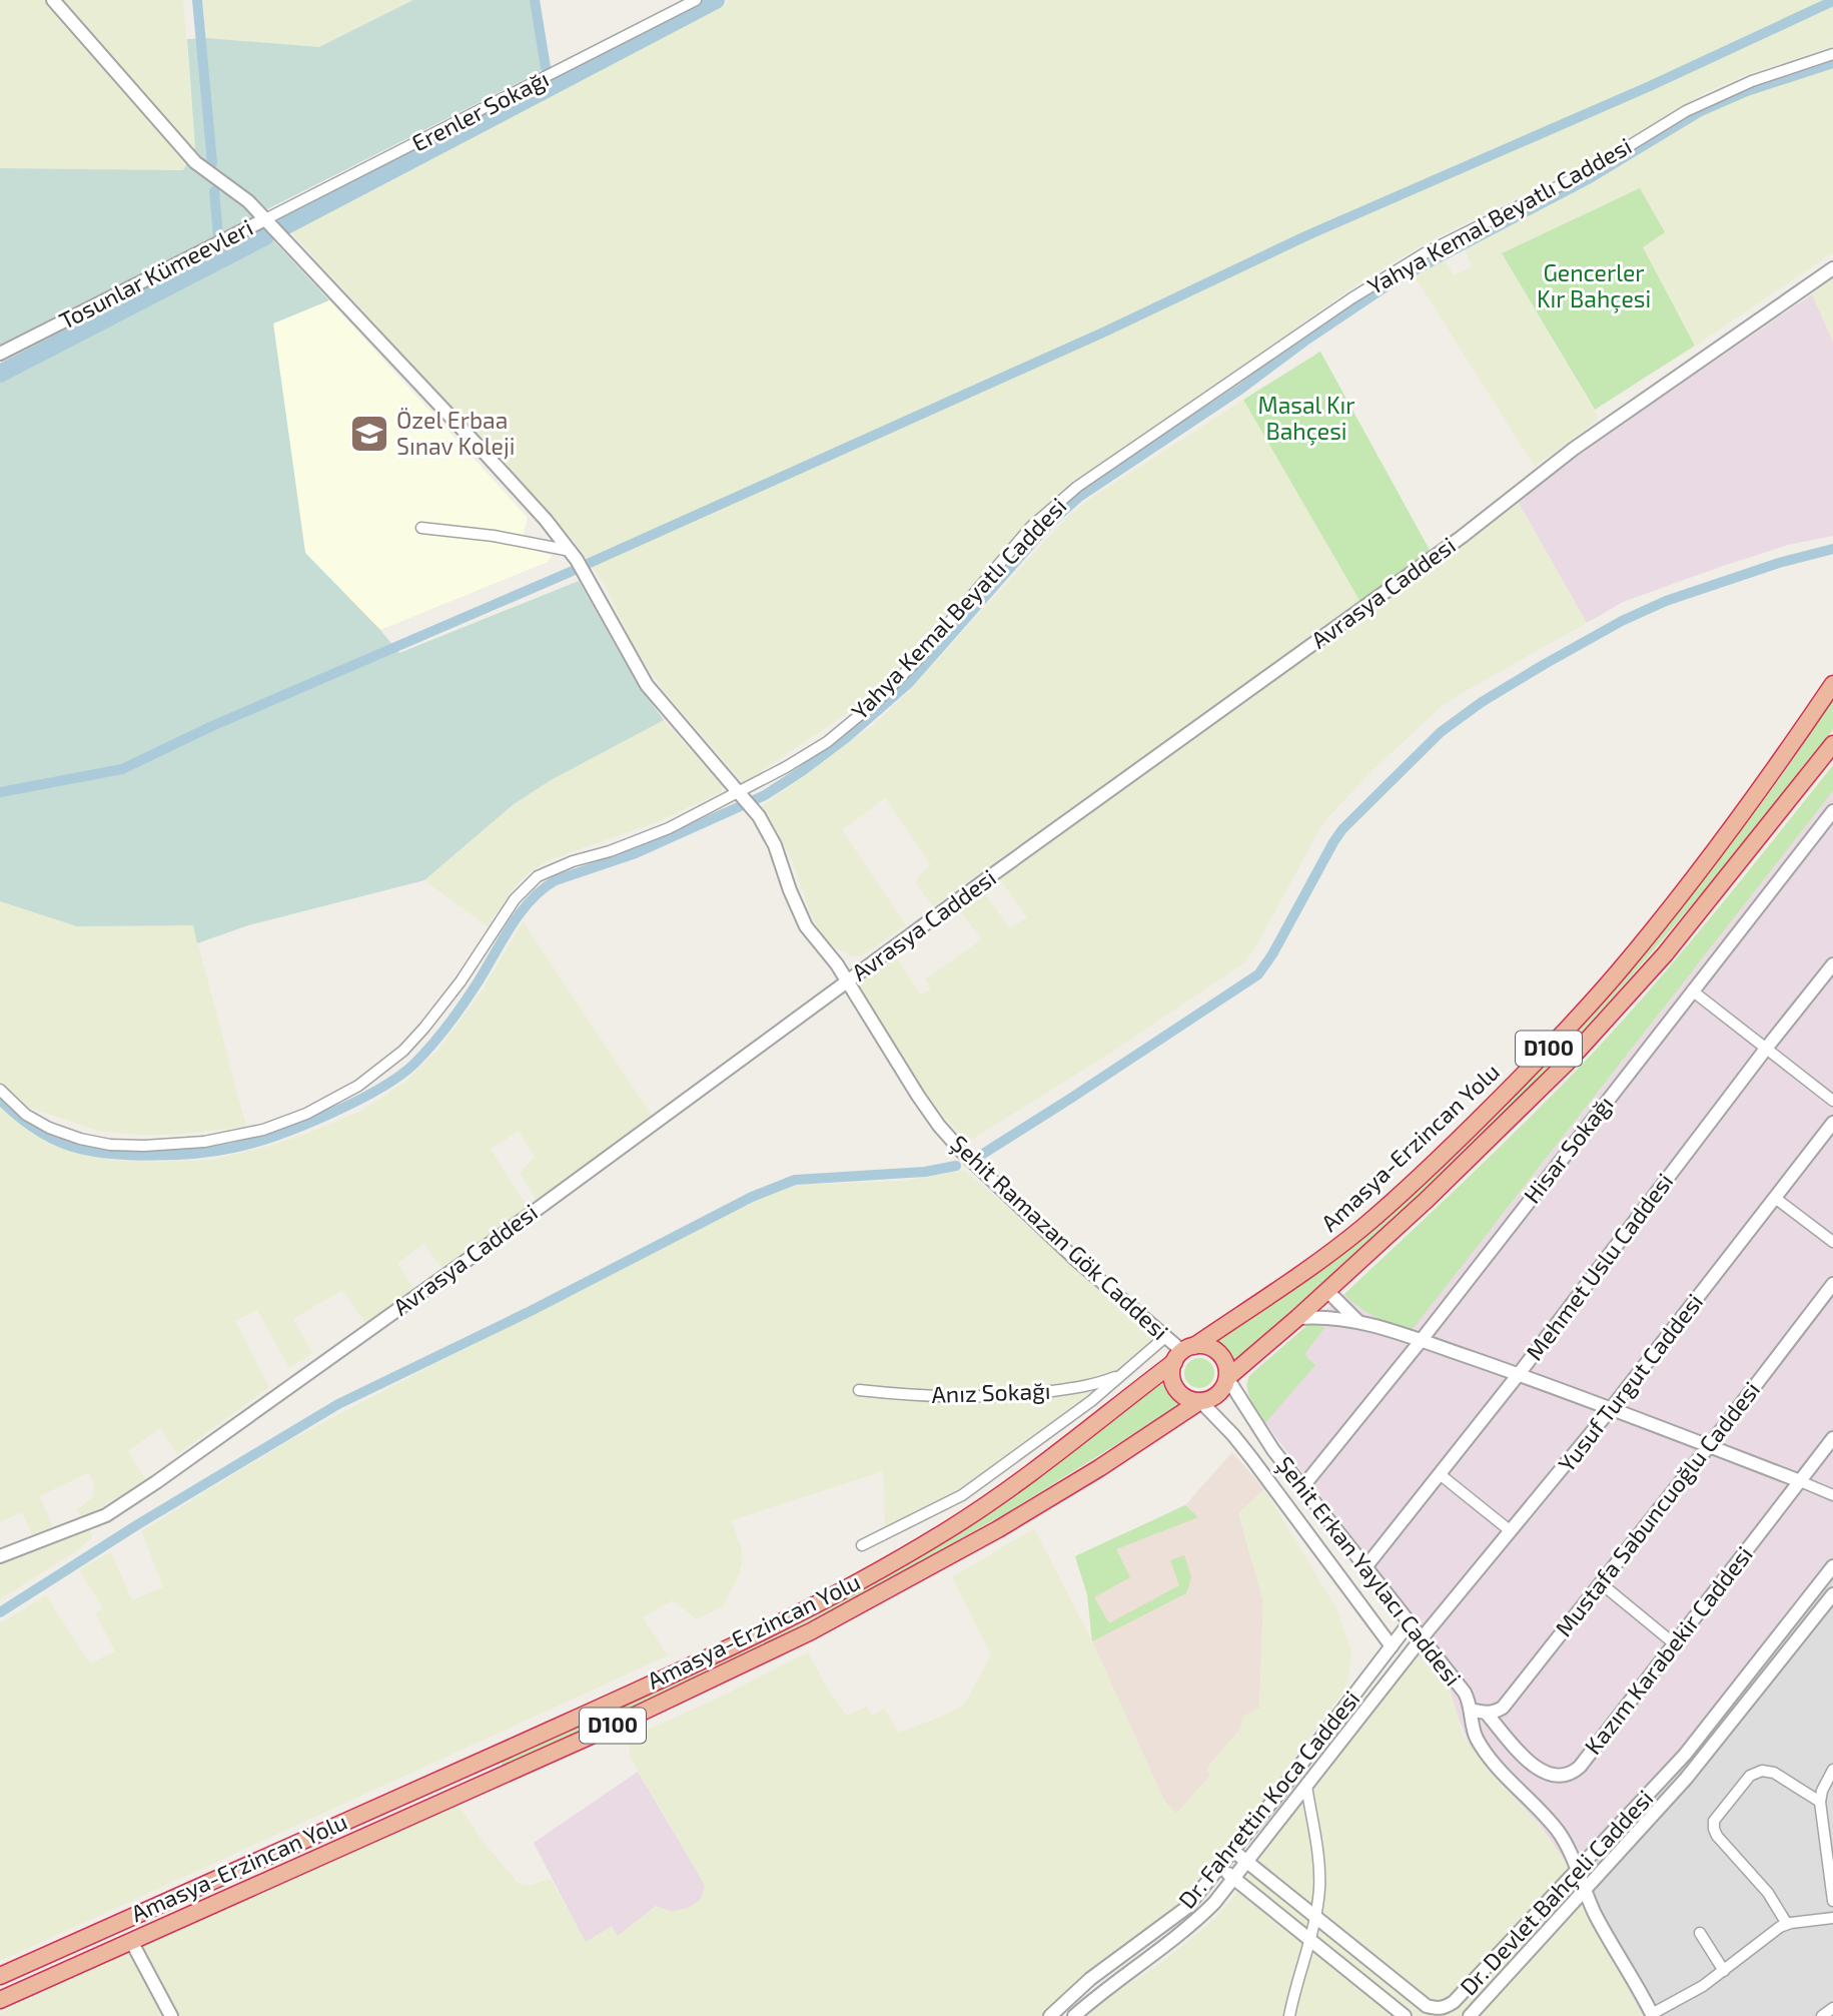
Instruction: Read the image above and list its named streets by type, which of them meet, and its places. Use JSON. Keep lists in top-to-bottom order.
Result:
{
  "streets": {
    "highway": ["D100", "Amasya-Erzincan Yolu"],
    "street": [
      "Erenler Sokağı",
      "Yahya Kemal Beyatlı Caddesi",
      "Tosunlar Kümeevleri",
      "Avrasya Caddesi",
      "Hisar Sokağı",
      "Şehit Ramazan Gök Caddesi",
      "Mehmet Uslu Caddesi",
      "Yusuf Turgut Caddesi",
      "Anız Sokağı",
      "Mustafa Sabuncuoğlu Caddesi",
      "Şehit Erkan Yaylacı Caddesi",
      "Kazım Karabekir Caddesi",
      "Dr. Fahrettin Koca Caddesi",
      "Dr. Devlet Bahçeli Caddesi"
    ]
  },
  "crossings": [
    ["Erenler Sokağı", "Tosunlar Kümeevleri"],
    ["Erenler Sokağı", "Şehit Ramazan Gök Caddesi"],
    ["Yahya Kemal Beyatlı Caddesi", "Şehit Ramazan Gök Caddesi"],
    ["Tosunlar Kümeevleri", "Şehit Ramazan Gök Caddesi"],
    ["Avrasya Caddesi", "Şehit Ramazan Gök Caddesi"],
    ["Amasya-Erzincan Yolu", "Şehit Ramazan Gök Caddesi"],
    ["Amasya-Erzincan Yolu", "Şehit Erkan Yaylacı Caddesi"],
    ["Hisar Sokağı", "Şehit Erkan Yaylacı Caddesi"],
    ["Şehit Ramazan Gök Caddesi", "Şehit Erkan Yaylacı Caddesi"],
    ["Mehmet Uslu Caddesi", "Şehit Erkan Yaylacı Caddesi"],
    ["Yusuf Turgut Caddesi", "Şehit Erkan Yaylacı Caddesi"],
    ["Yusuf Turgut Caddesi", "Dr. Fahrettin Koca Caddesi"],
    ["Mustafa Sabuncuoğlu Caddesi", "Kazım Karabekir Caddesi"],
    ["Şehit Erkan Yaylacı Caddesi", "Dr. Fahrettin Koca Caddesi"],
    ["Şehit Erkan Yaylacı Caddesi", "Dr. Devlet Bahçeli Caddesi"],
    ["Dr. Fahrettin Koca Caddesi", "Dr. Devlet Bahçeli Caddesi"]
  ],
  "parks": ["Gencerler Kır Bahçesi", "Masal Kır Bahçesi"],
  "places": {
    "school or university": ["Özel Erbaa Sınav Koleji"]
  }
}
